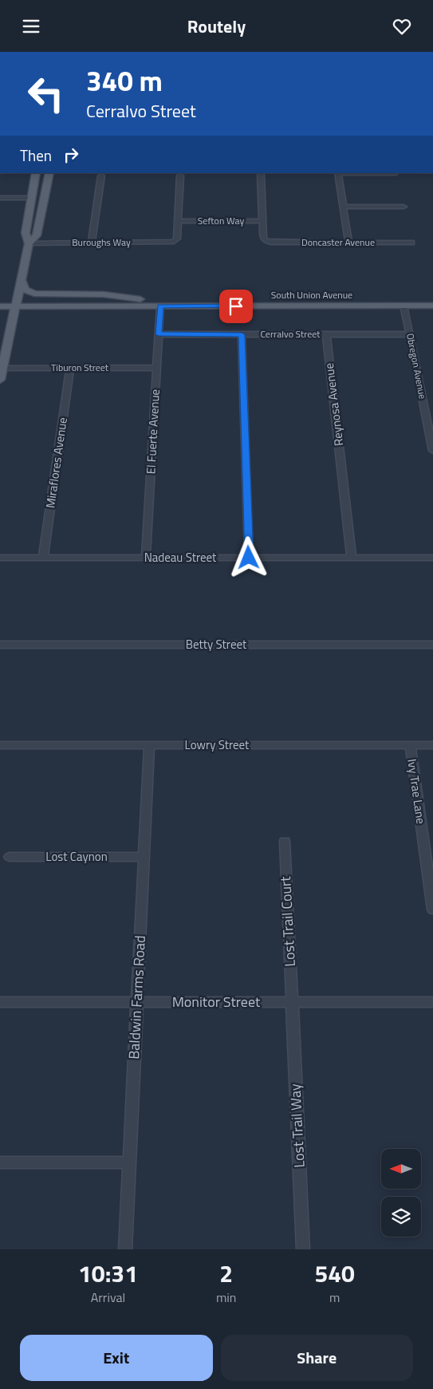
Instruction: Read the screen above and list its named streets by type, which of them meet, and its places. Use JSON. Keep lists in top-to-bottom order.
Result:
{
  "streets": {
    "main road": ["South Union Avenue"],
    "street": [
      "Sefton Way",
      "Buroughs Way",
      "Doncaster Avenue",
      "Cerralvo Street",
      "Obregon Avenue",
      "Tiburon Street",
      "Reynosa Avenue",
      "El Fuerte Avenue",
      "Miraflores Avenue",
      "Nadeau Street",
      "Betty Street",
      "Lowry Street",
      "Ivy Trae Lane",
      "Lost Caynon",
      "Lost Trail Court",
      "Baldwin Farms Road",
      "Monitor Street",
      "Lost Trail Way"
    ]
  },
  "crossings": [
    ["Sefton Way", "Buroughs Way"],
    ["Sefton Way", "Doncaster Avenue"],
    ["South Union Avenue", "Obregon Avenue"],
    ["South Union Avenue", "El Fuerte Avenue"],
    ["Cerralvo Street", "Reynosa Avenue"],
    ["Cerralvo Street", "El Fuerte Avenue"],
    ["Tiburon Street", "El Fuerte Avenue"],
    ["Tiburon Street", "Miraflores Avenue"],
    ["Reynosa Avenue", "Nadeau Street"],
    ["El Fuerte Avenue", "Nadeau Street"],
    ["Miraflores Avenue", "Nadeau Street"],
    ["Lowry Street", "Ivy Trae Lane"],
    ["Lowry Street", "Baldwin Farms Road"],
    ["Lost Caynon", "Baldwin Farms Road"],
    ["Lost Trail Court", "Monitor Street"],
    ["Lost Trail Court", "Lost Trail Way"],
    ["Baldwin Farms Road", "Monitor Street"],
    ["Monitor Street", "Lost Trail Way"]
  ],
  "north": "left",
  "page": {
    "header": "Routely",
    "turn": ["340 m", "Cerralvo Street"],
    "then": "Then",
    "eta": [
      "10:31",
      "Arrival",
      "2",
      "min",
      "540",
      "m"
    ],
    "buttons": ["Exit", "Share"]
  }
}
